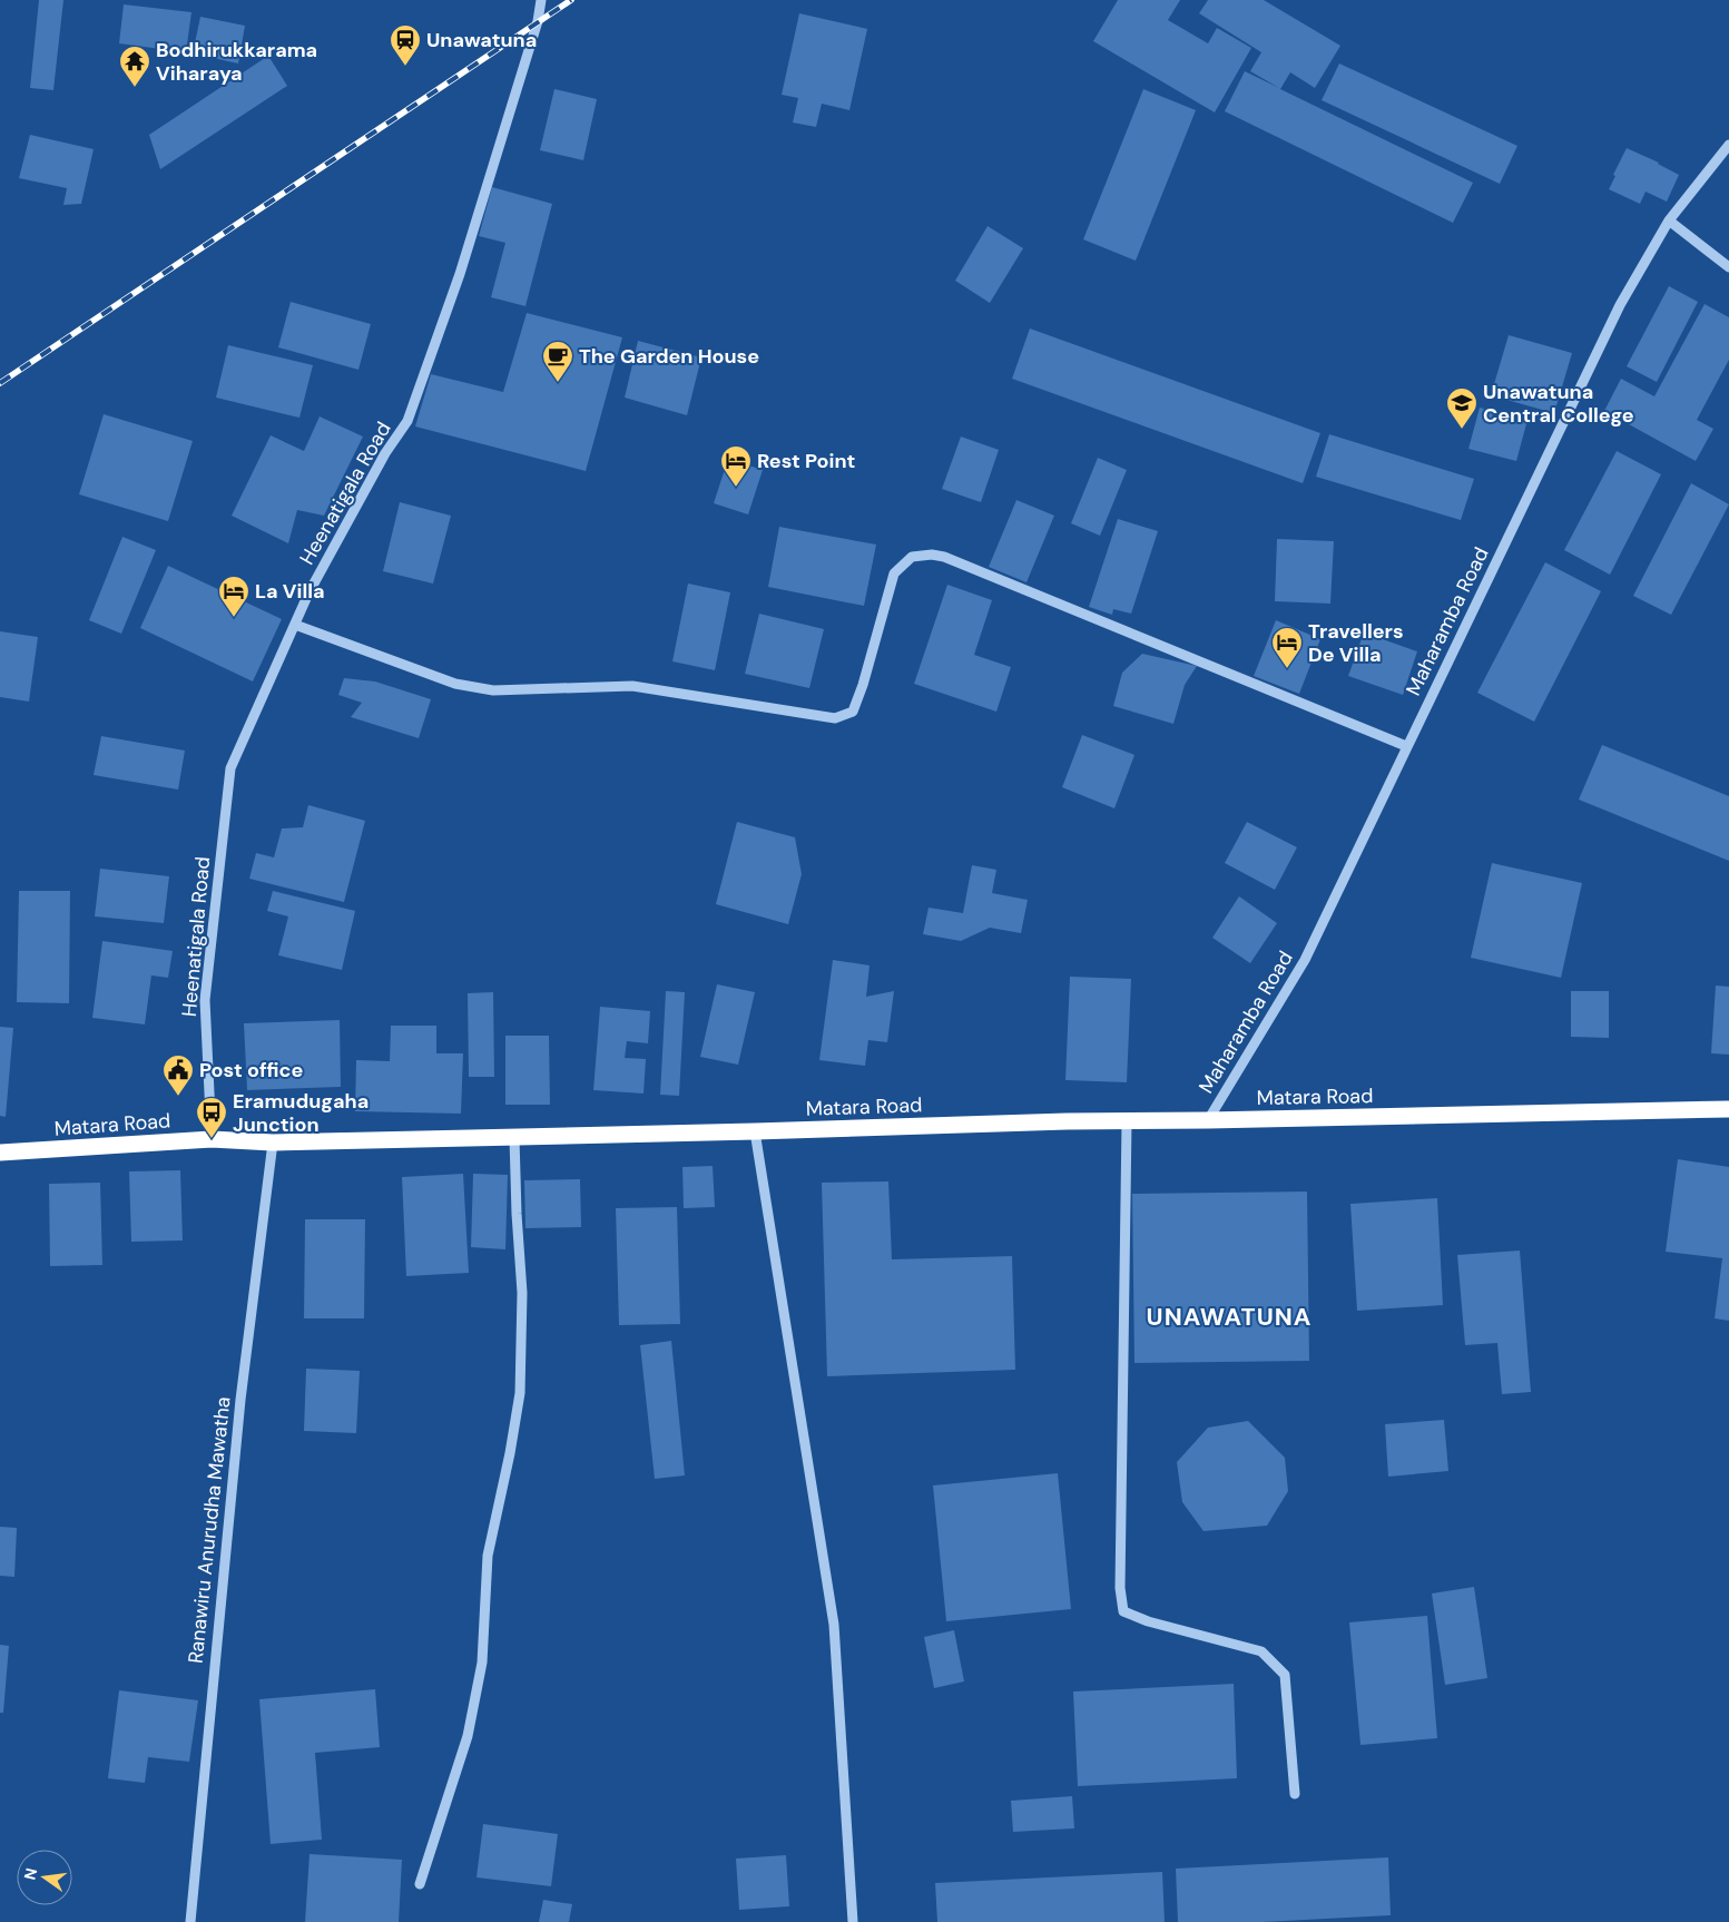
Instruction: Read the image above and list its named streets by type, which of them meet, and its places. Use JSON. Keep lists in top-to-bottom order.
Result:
{
  "streets": {
    "highway": ["Matara Road"],
    "street": ["Heenatigala Road", "Maharamba Road", "Ranawiru Anurudha Mawatha"]
  },
  "crossings": [
    ["Heenatigala Road", "Matara Road"],
    ["Maharamba Road", "Matara Road"],
    ["Matara Road", "Ranawiru Anurudha Mawatha"]
  ],
  "districts": ["UNAWATUNA"],
  "places": {
    "station": ["Unawatuna"],
    "temple": ["Bodhirukkarama Viharaya"],
    "cafe": ["The Garden House"],
    "school or university": ["Unawatuna Central College"],
    "hotel": ["Rest Point", "La Villa", "Travellers De Villa"],
    "public building": ["Post office"],
    "bus stop": ["Eramudugaha Junction"]
  },
  "north": "left"
}
